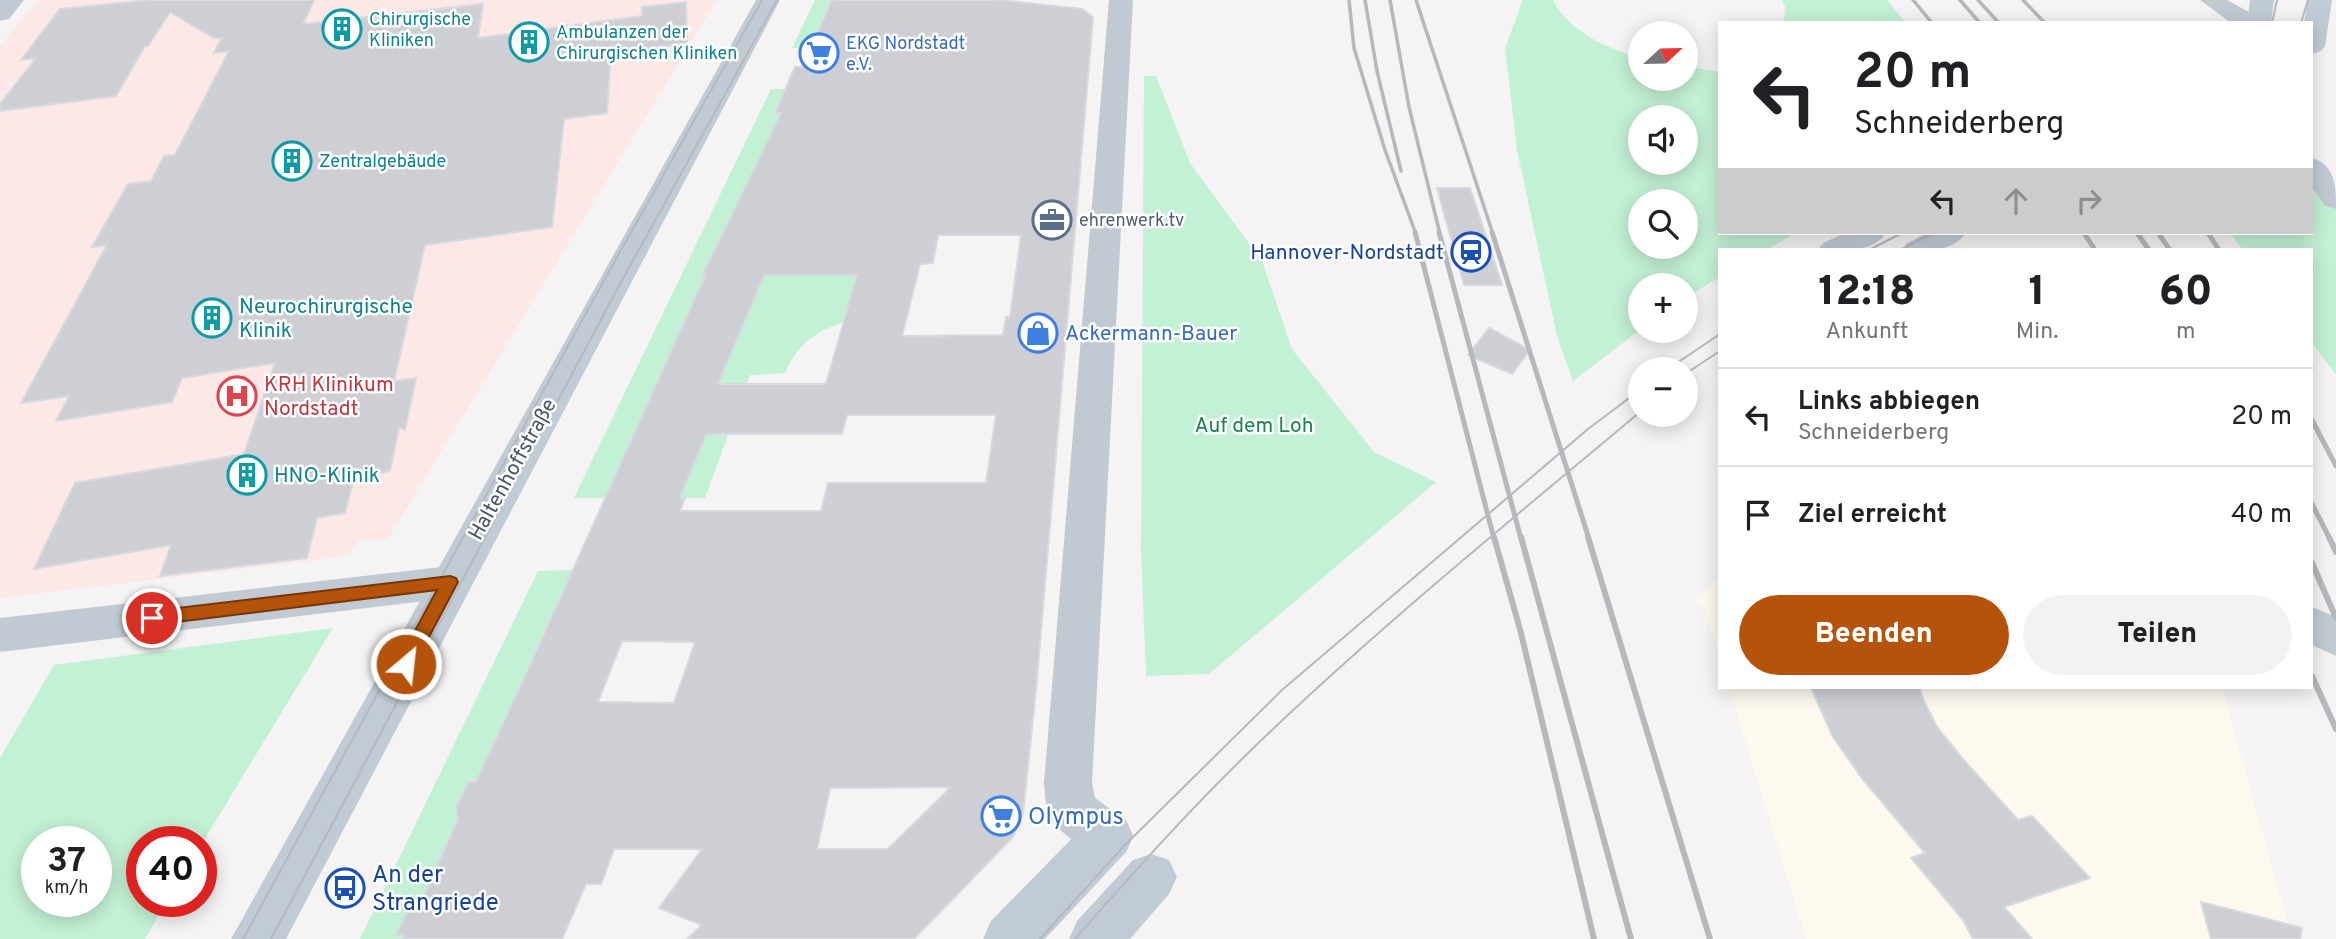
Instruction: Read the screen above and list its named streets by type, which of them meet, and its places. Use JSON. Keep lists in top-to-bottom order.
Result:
{
  "streets": {
    "street": ["Haltenhoffstraße"]
  },
  "parks": ["Auf dem Loh"],
  "places": {
    "building": [
      "Chirurgische Kliniken",
      "Ambulanzen der Chirurgischen Kliniken",
      "Zentralgebäude",
      "Neurochirurgische Klinik",
      "HNO-Klinik"
    ],
    "supermarket": ["EKG Nordstadt e.V.", "Olympus"],
    "office": ["ehrenwerk.tv"],
    "station": ["Hannover-Nordstadt"],
    "shop": ["Ackermann-Bauer"],
    "hospital": ["KRH Klinikum Nordstadt"],
    "bus stop": ["An der Strangriede"]
  },
  "north": "right",
  "page": {
    "map_buttons": ["+", "−"],
    "turn": ["20 m", "Schneiderberg"],
    "eta": [
      "12:18",
      "Ankunft",
      "1",
      "Min.",
      "60",
      "m"
    ],
    "list": [
      {
        "name": "Links abbiegen",
        "note": "Schneiderberg",
        "value": "20 m"
      },
      {
        "name": "Ziel erreicht",
        "value": "40 m"
      }
    ],
    "buttons": ["Beenden", "Teilen"],
    "speed": "37 km/h",
    "limit": "40"
  }
}
